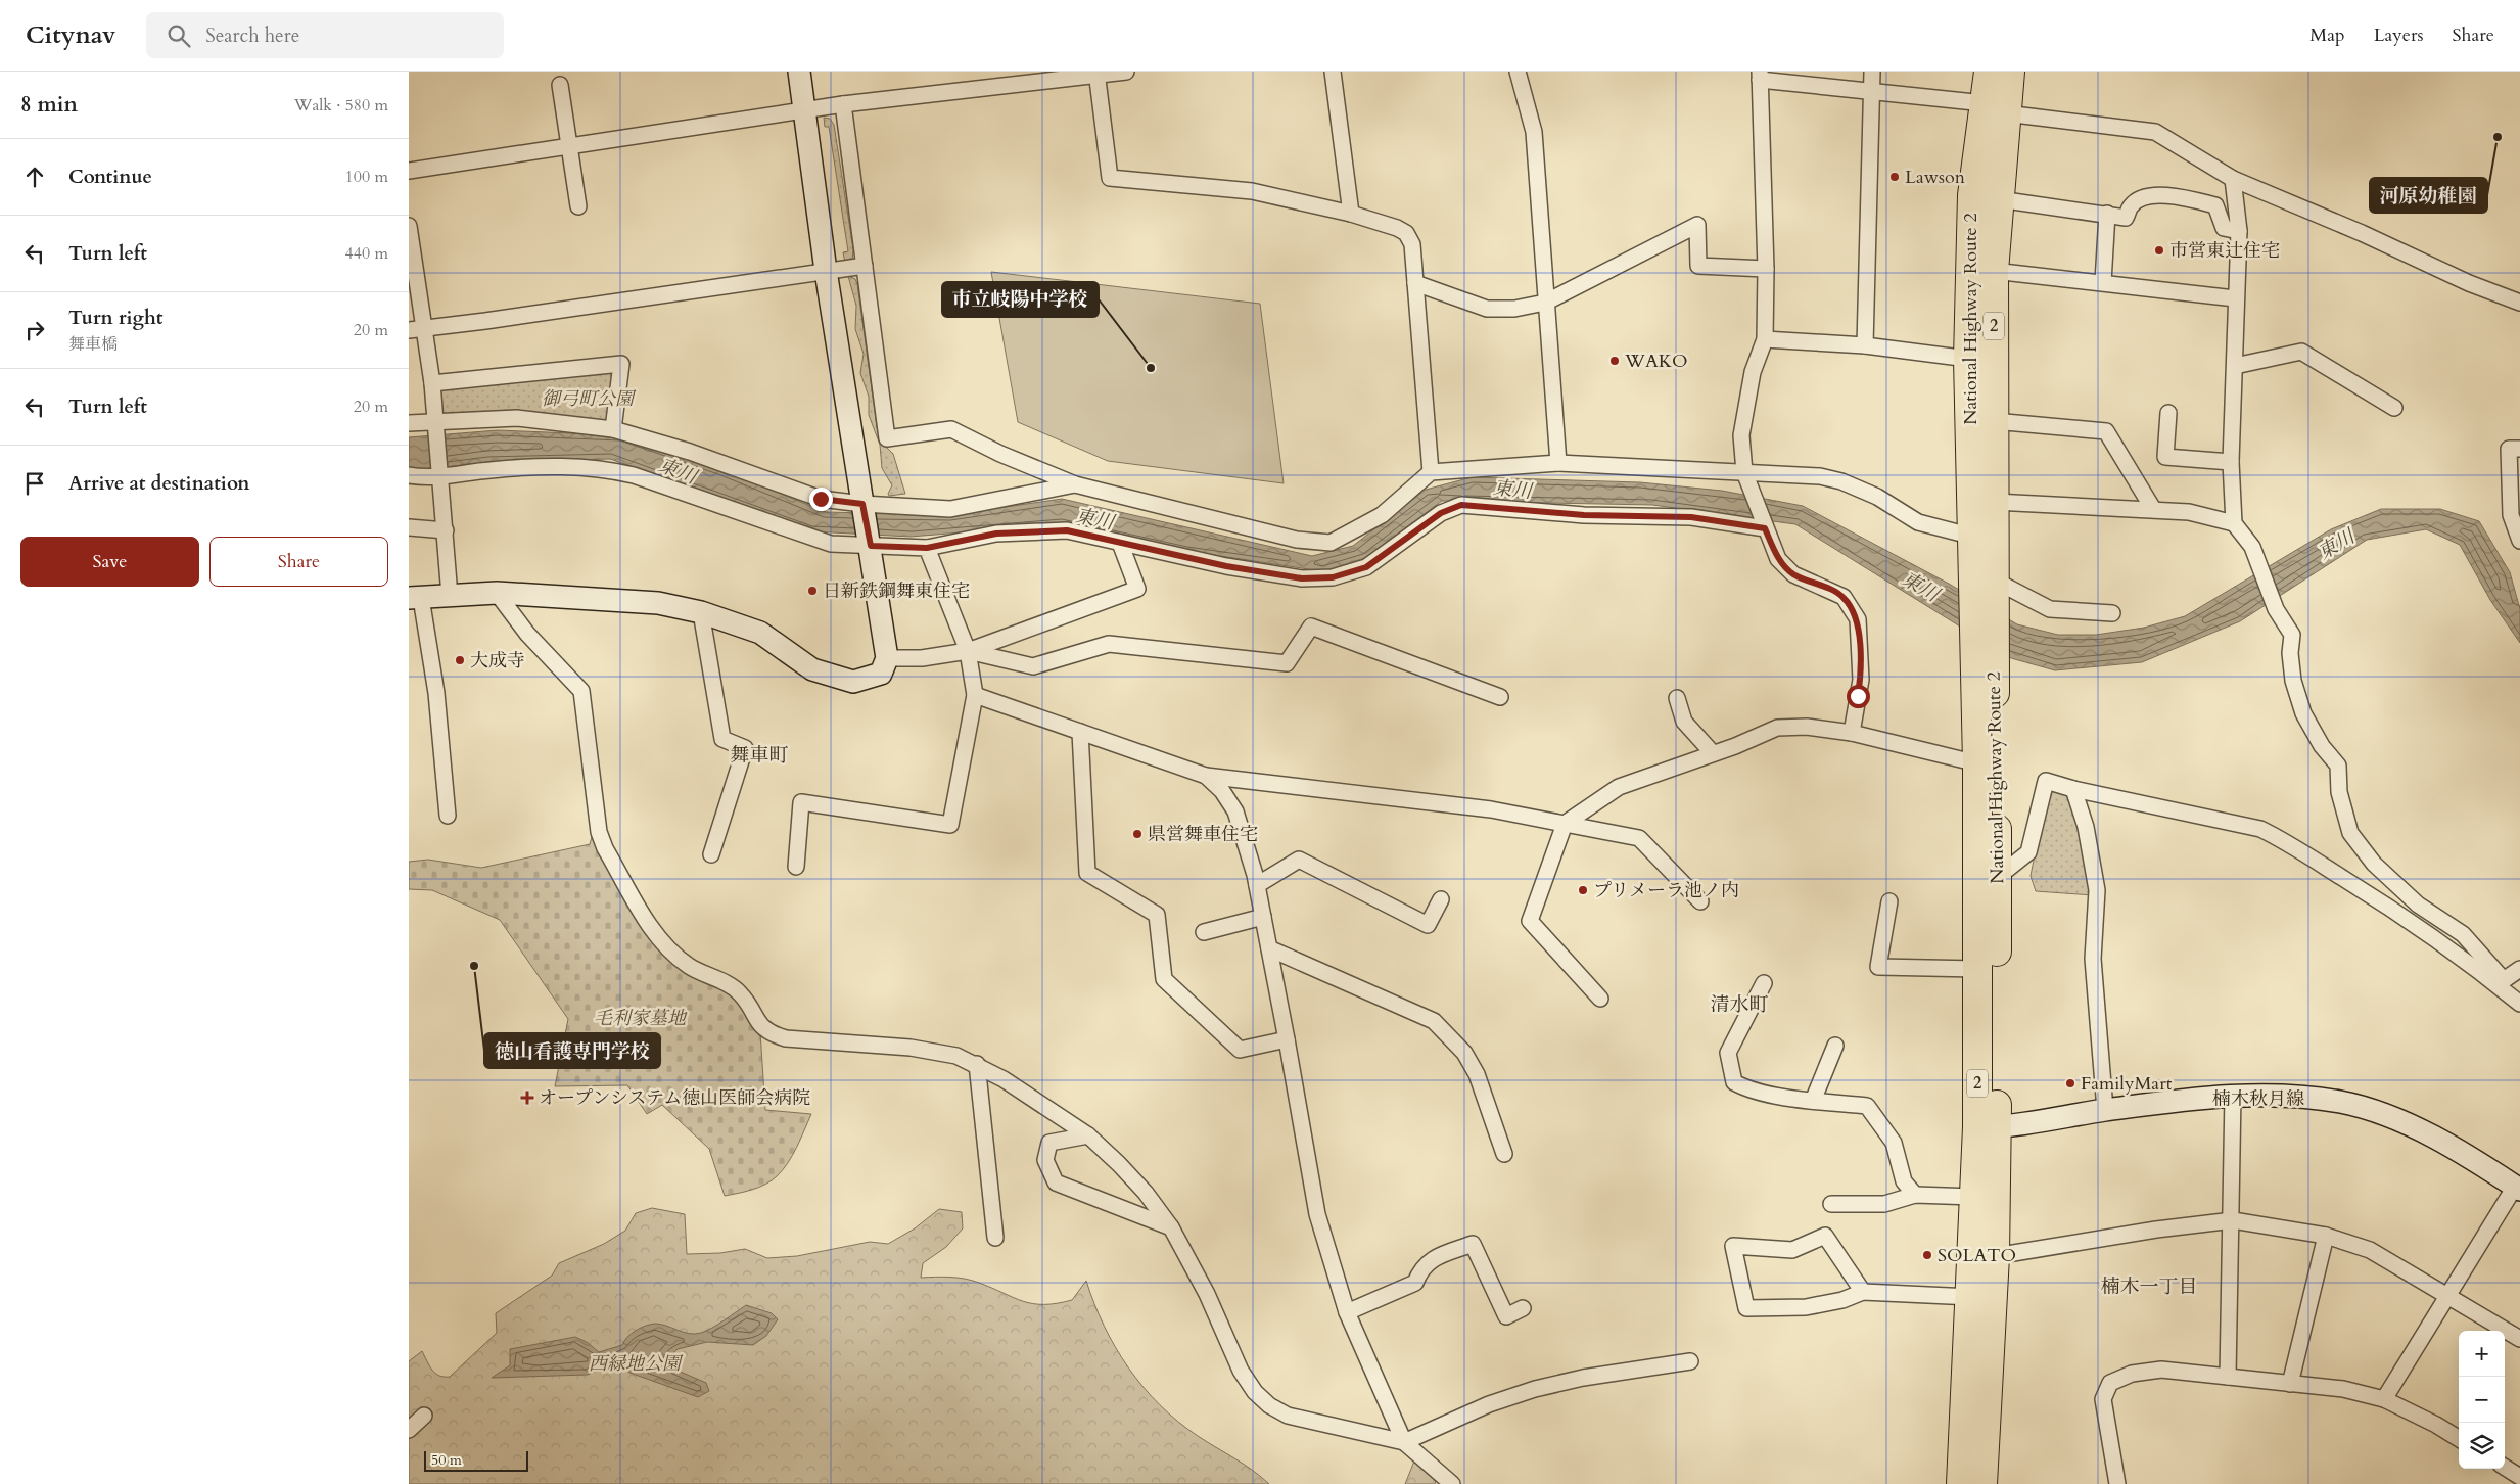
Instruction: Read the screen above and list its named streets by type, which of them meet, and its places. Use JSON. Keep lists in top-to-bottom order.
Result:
{
  "streets": {
    "highway": ["National Highway Route 2", "2"],
    "street": ["楠木秋月線"]
  },
  "crossings": [
    ["National Highway Route 2", "2"],
    ["National Highway Route 2", "楠木秋月線"]
  ],
  "districts": ["舞車町", "清水町", "楠木一丁目"],
  "water": ["東川"],
  "parks": ["御弓町公園", "毛利家墓地", "西緑地公園"],
  "places": {
    "other": [
      "河原幼稚園",
      "Lawson",
      "市営東辻住宅",
      "WAKO",
      "市立岐陽中学校",
      "日新鉄鋼舞東住宅",
      "大成寺",
      "県営舞車住宅",
      "プリメーラ池ノ内",
      "徳山看護専門学校",
      "FamilyMart",
      "SOLATO"
    ],
    "health": ["オープンシステム徳山医師会病院"]
  },
  "scale_bar": "50 m",
  "page": {
    "header": "Citynav",
    "search": "Search here",
    "nav": ["Map", "Layers", "Share"],
    "heading": ["8 min", "Walk · 580 m"],
    "list": [
      ["Continue", "100 m"],
      ["Turn left", "440 m"],
      ["Turn right", "舞車橋", "20 m"],
      ["Turn left", "20 m"],
      "Arrive at destination"
    ],
    "buttons": ["Save", "Share"],
    "map_buttons": ["+", "−"],
    "scale": "50 m"
  }
}
